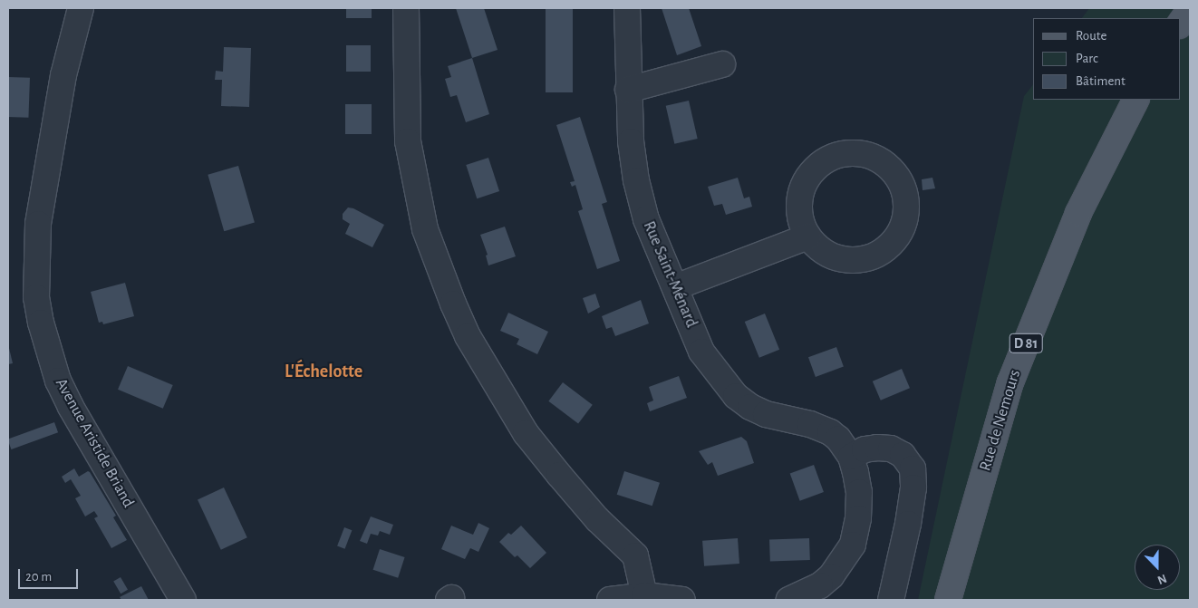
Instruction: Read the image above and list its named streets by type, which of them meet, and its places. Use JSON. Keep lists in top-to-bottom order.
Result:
{
  "streets": {
    "main road": ["D 81", "Rue de Nemours"],
    "street": ["Rue Saint-Ménard", "Avenue Aristide Briand"]
  },
  "districts": ["L'Échelotte"],
  "legend": ["Route", "Parc", "Bâtiment"],
  "scale_bar": "20 m",
  "north": "bottom"
}
